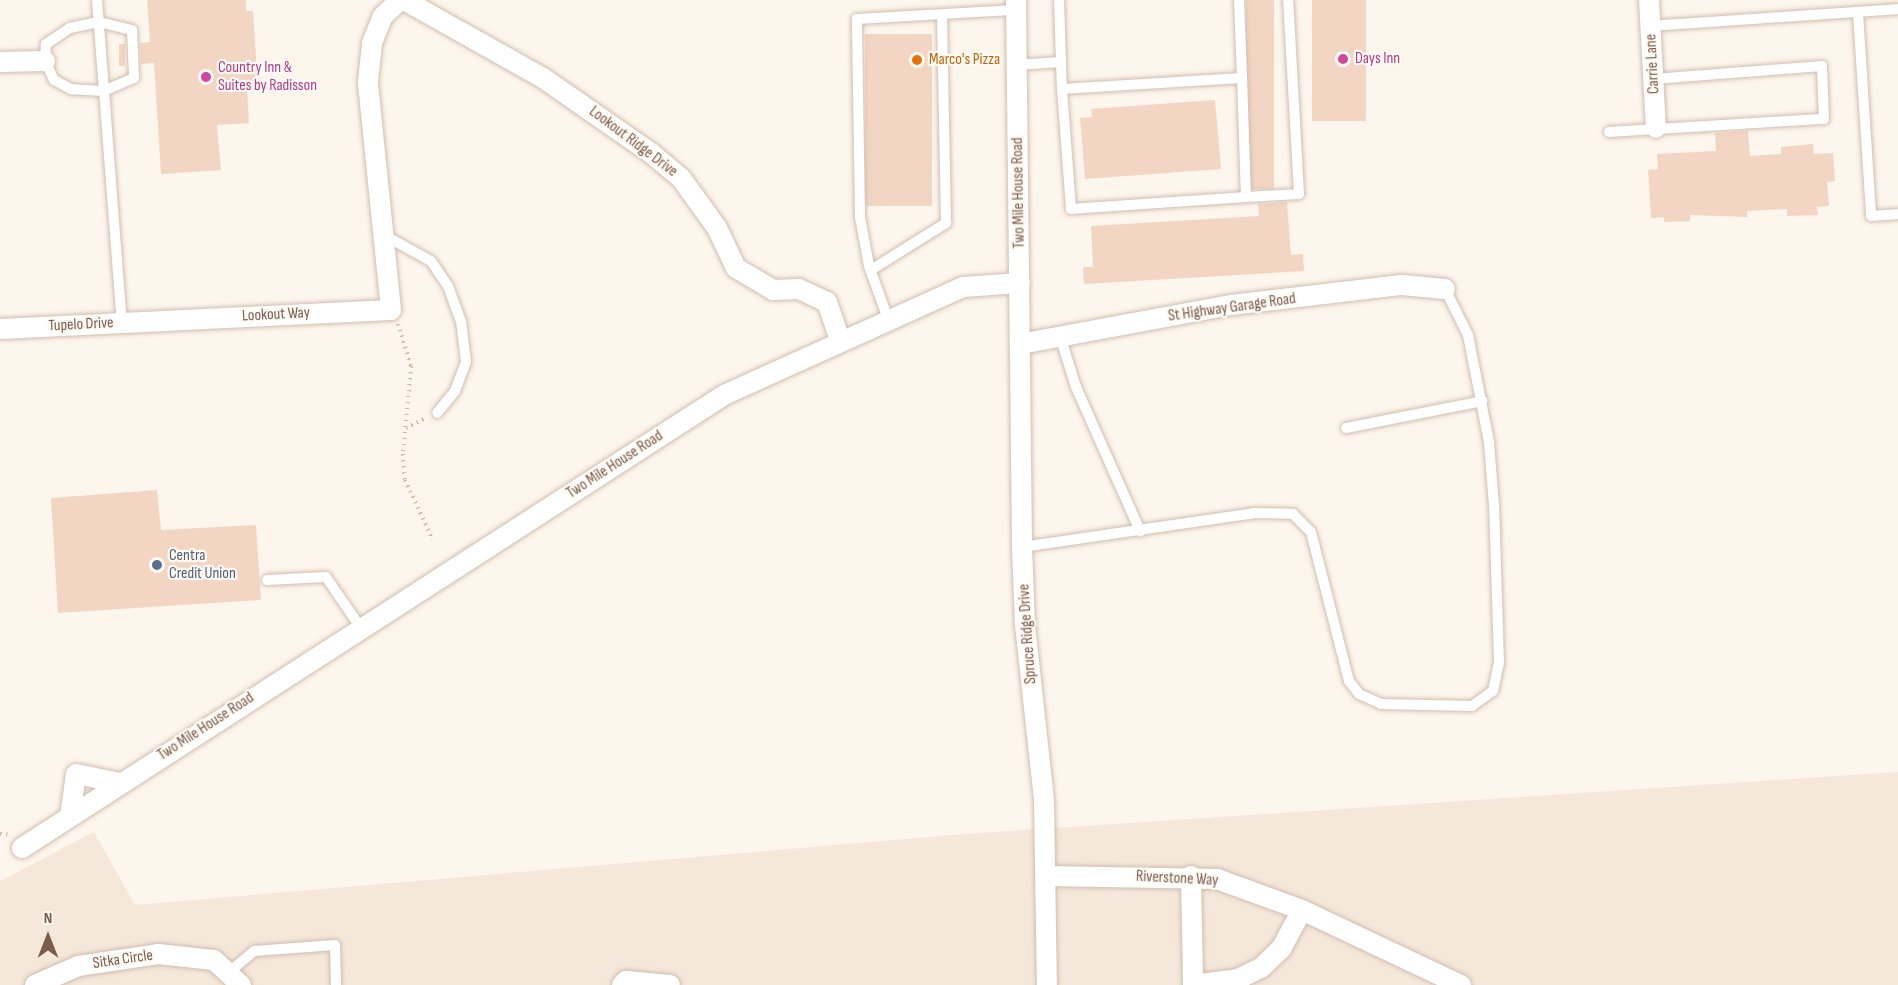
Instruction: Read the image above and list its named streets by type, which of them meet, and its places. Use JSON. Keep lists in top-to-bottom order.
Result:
{
  "streets": {
    "street": [
      "Carrie Lane",
      "Lookout Ridge Drive",
      "Two Mile House Road",
      "St Highway Garage Road",
      "Lookout Way",
      "Tupelo Drive",
      "Spruce Ridge Drive",
      "Riverstone Way",
      "Sitka Circle"
    ]
  },
  "crossings": [
    ["Lookout Ridge Drive", "Two Mile House Road"],
    ["Lookout Ridge Drive", "Lookout Way"],
    ["Two Mile House Road", "Spruce Ridge Drive"],
    ["St Highway Garage Road", "Spruce Ridge Drive"],
    ["Lookout Way", "Tupelo Drive"],
    ["Spruce Ridge Drive", "Riverstone Way"]
  ],
  "places": [
    "Days Inn",
    "Marco's Pizza",
    "Country Inn & Suites by Radisson",
    "Centra Credit Union"
  ],
  "north": "top"
}
